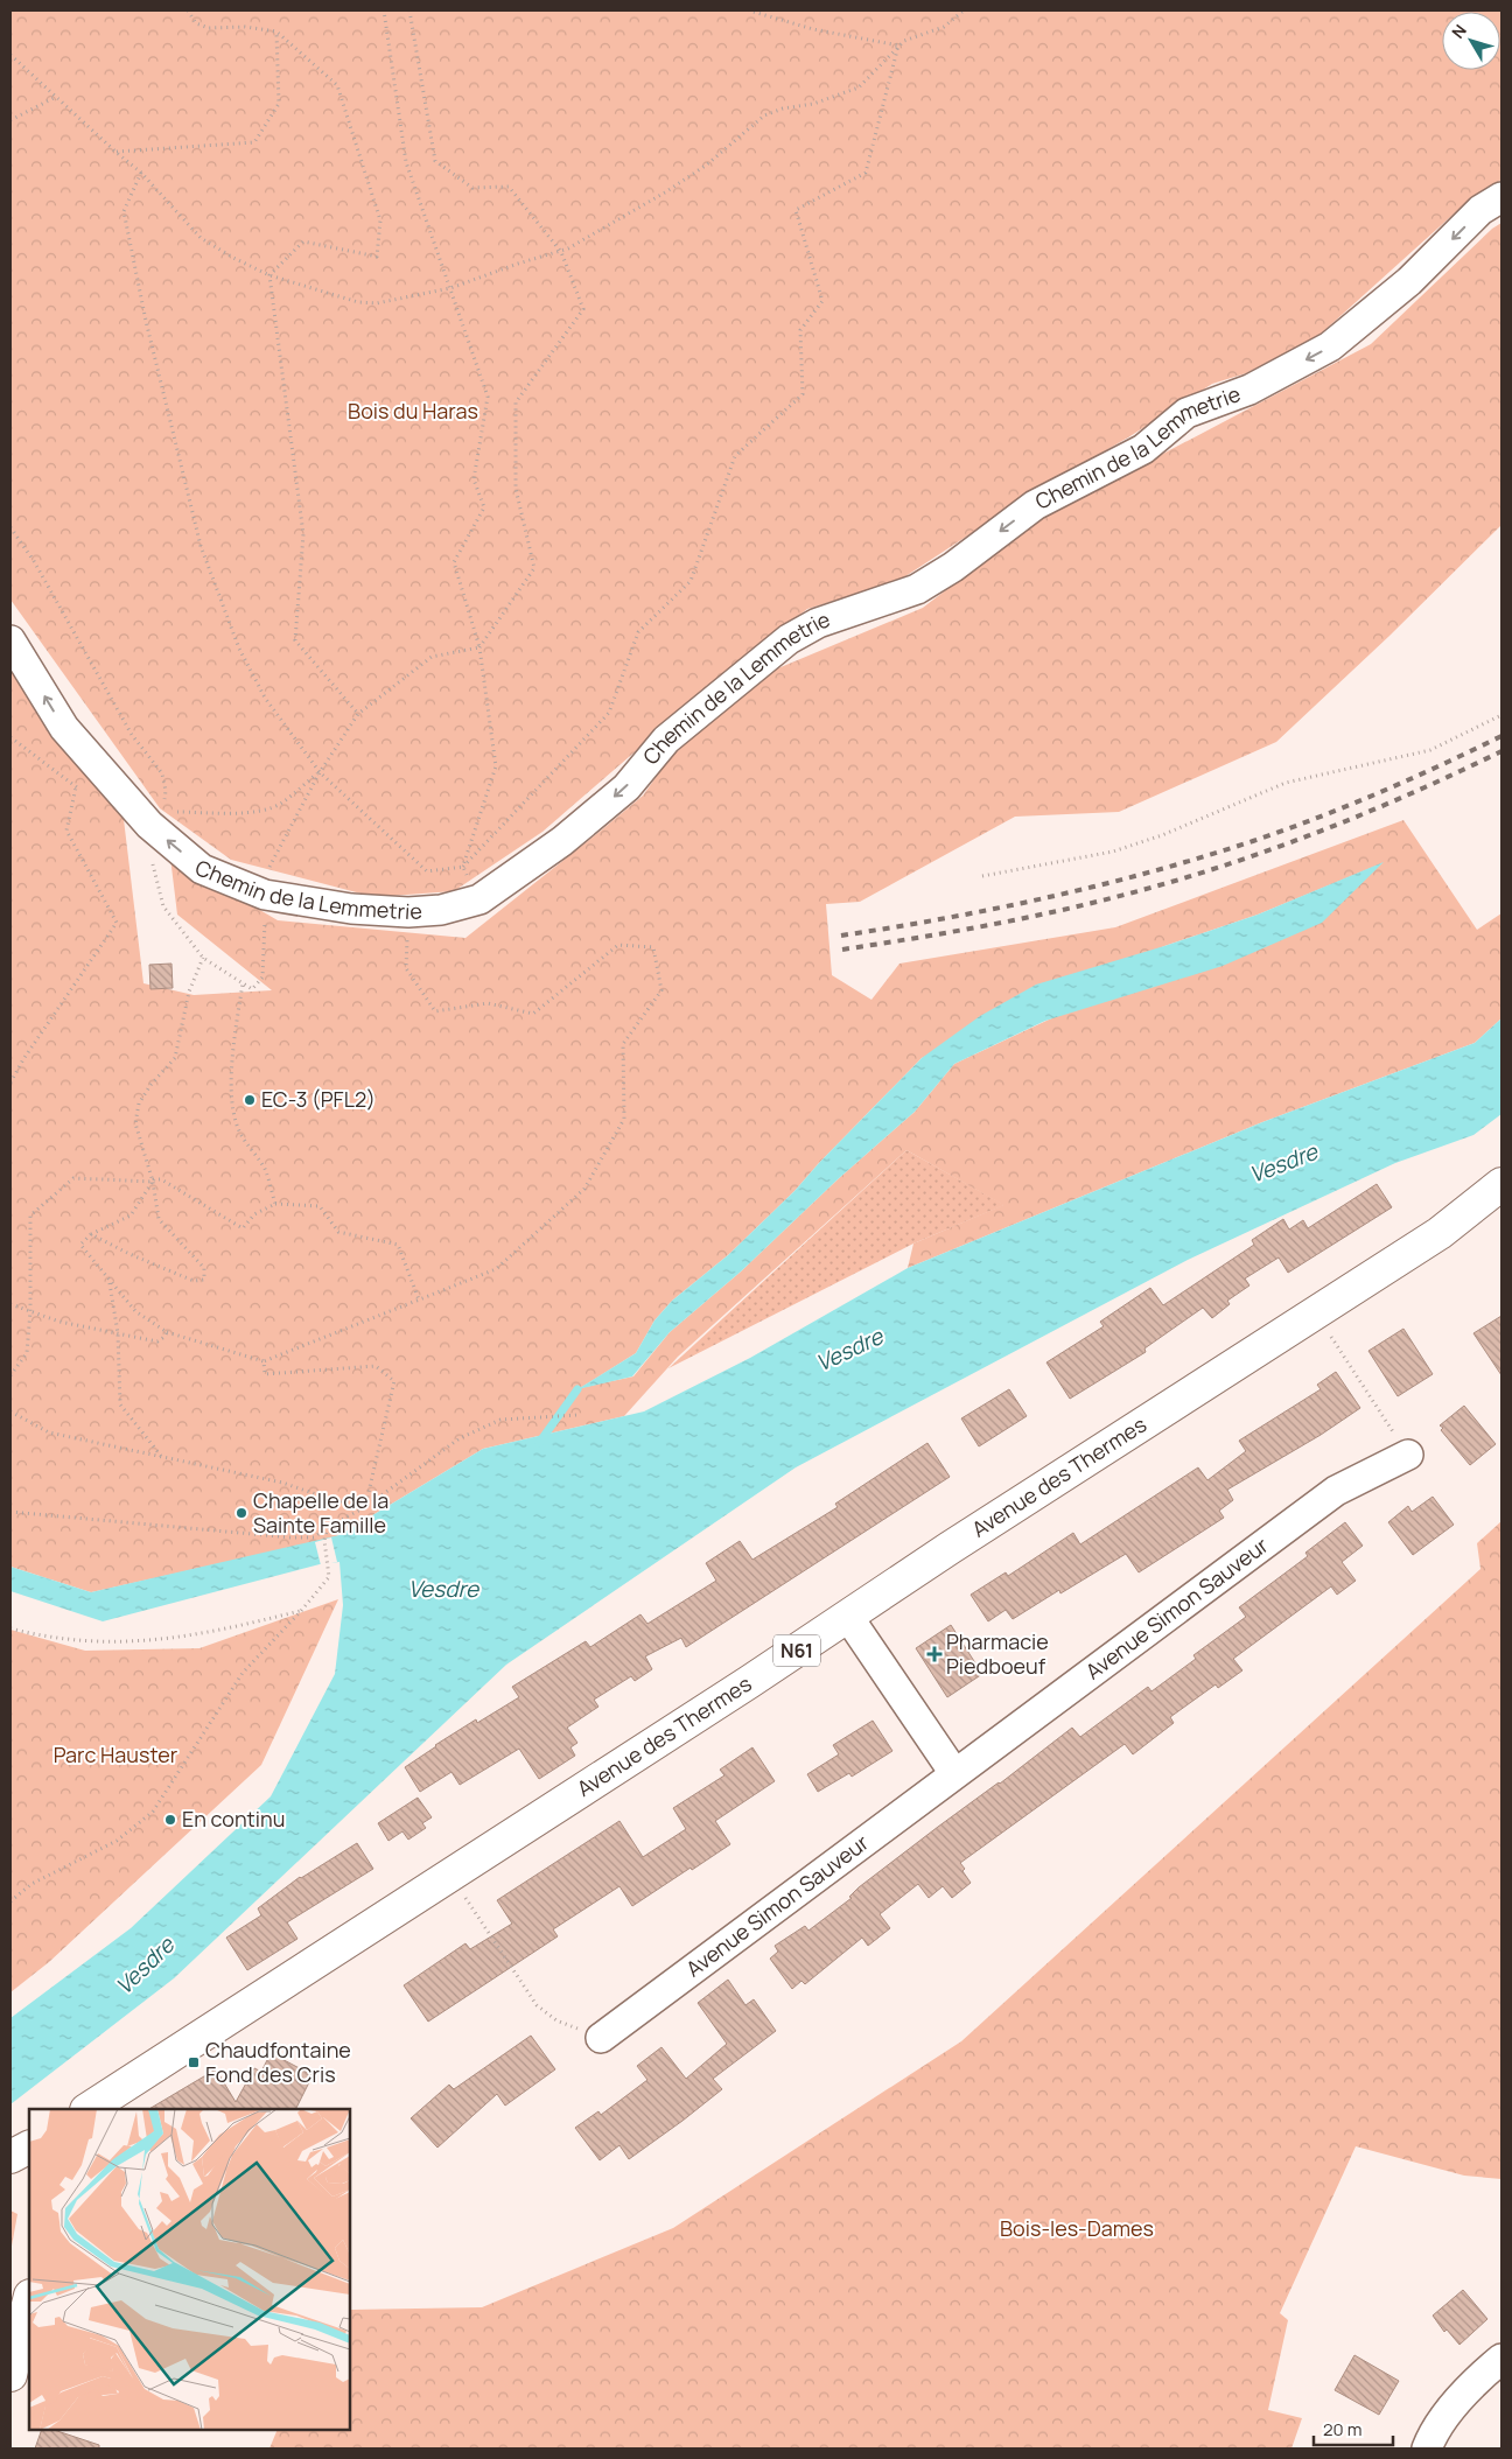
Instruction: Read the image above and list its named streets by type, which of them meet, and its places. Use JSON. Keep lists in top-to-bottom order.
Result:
{
  "streets": {
    "main road": ["Avenue des Thermes", "N61"],
    "street": ["Chemin de la Lemmetrie", "Avenue Simon Sauveur"]
  },
  "one_way": ["Chemin de la Lemmetrie"],
  "water": ["Vesdre"],
  "parks": ["Bois du Haras", "Parc Hauster", "Bois-les-Dames"],
  "places": {
    "other": ["EC-3 (PFL2)", "Chapelle de la Sainte Famille", "En continu"],
    "health": ["Pharmacie Piedboeuf"],
    "transit": ["Chaudfontaine Fond des Cris"]
  },
  "scale_bar": "20 m",
  "north": "top left"
}
